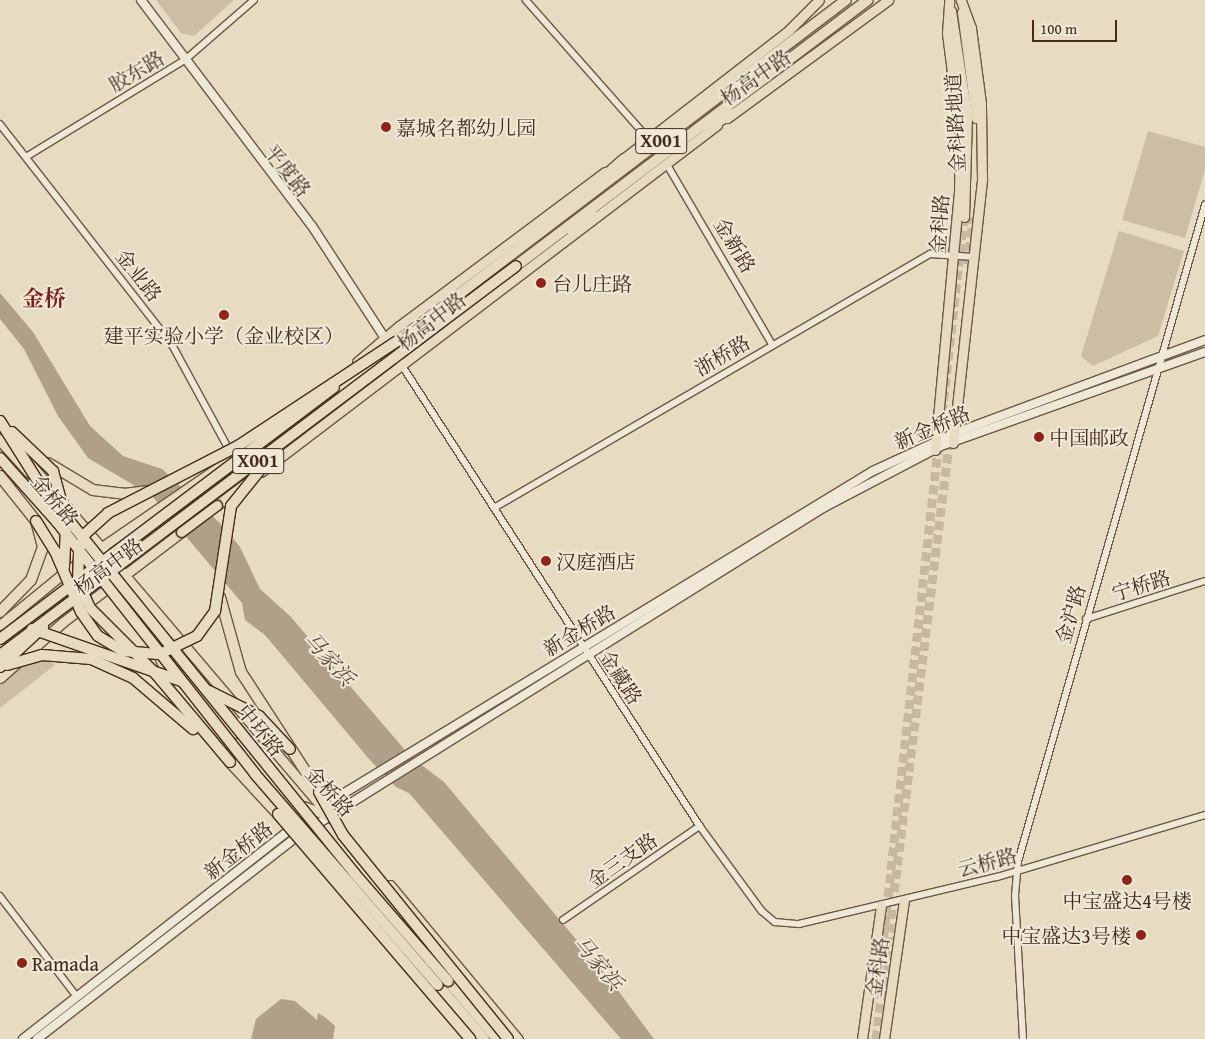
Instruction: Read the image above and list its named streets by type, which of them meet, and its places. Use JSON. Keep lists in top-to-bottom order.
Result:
{
  "streets": {
    "highway": ["杨高中路", "X001", "中环路"],
    "main road": ["金科路地道", "金科路", "金桥路"],
    "street": [
      "胶东路",
      "平度路",
      "金新路",
      "金业路",
      "浙桥路",
      "新金桥路",
      "宁桥路",
      "金沪路",
      "金藏路",
      "金三支路",
      "云桥路"
    ]
  },
  "crossings": [
    ["胶东路", "平度路"],
    ["胶东路", "金业路"],
    ["杨高中路", "平度路"],
    ["杨高中路", "金新路"],
    ["杨高中路", "金业路"],
    ["杨高中路", "金桥路"],
    ["杨高中路", "金藏路"],
    ["金科路地道", "金科路"],
    ["平度路", "金藏路"],
    ["金科路", "浙桥路"],
    ["金科路", "新金桥路"],
    ["金科路", "云桥路"],
    ["金新路", "浙桥路"],
    ["浙桥路", "金藏路"],
    ["新金桥路", "金桥路"],
    ["新金桥路", "金沪路"],
    ["新金桥路", "金藏路"],
    ["宁桥路", "金沪路"],
    ["金沪路", "云桥路"],
    ["金藏路", "金三支路"],
    ["金藏路", "云桥路"]
  ],
  "districts": ["金桥"],
  "water": ["马家浜"],
  "places": [
    "嘉城名都幼儿园",
    "台儿庄路",
    "建平实验小学（金业校区）",
    "中国邮政",
    "汉庭酒店",
    "中宝盛达4号楼",
    "中宝盛达3号楼",
    "Ramada"
  ],
  "scale_bar": "100 m"
}
